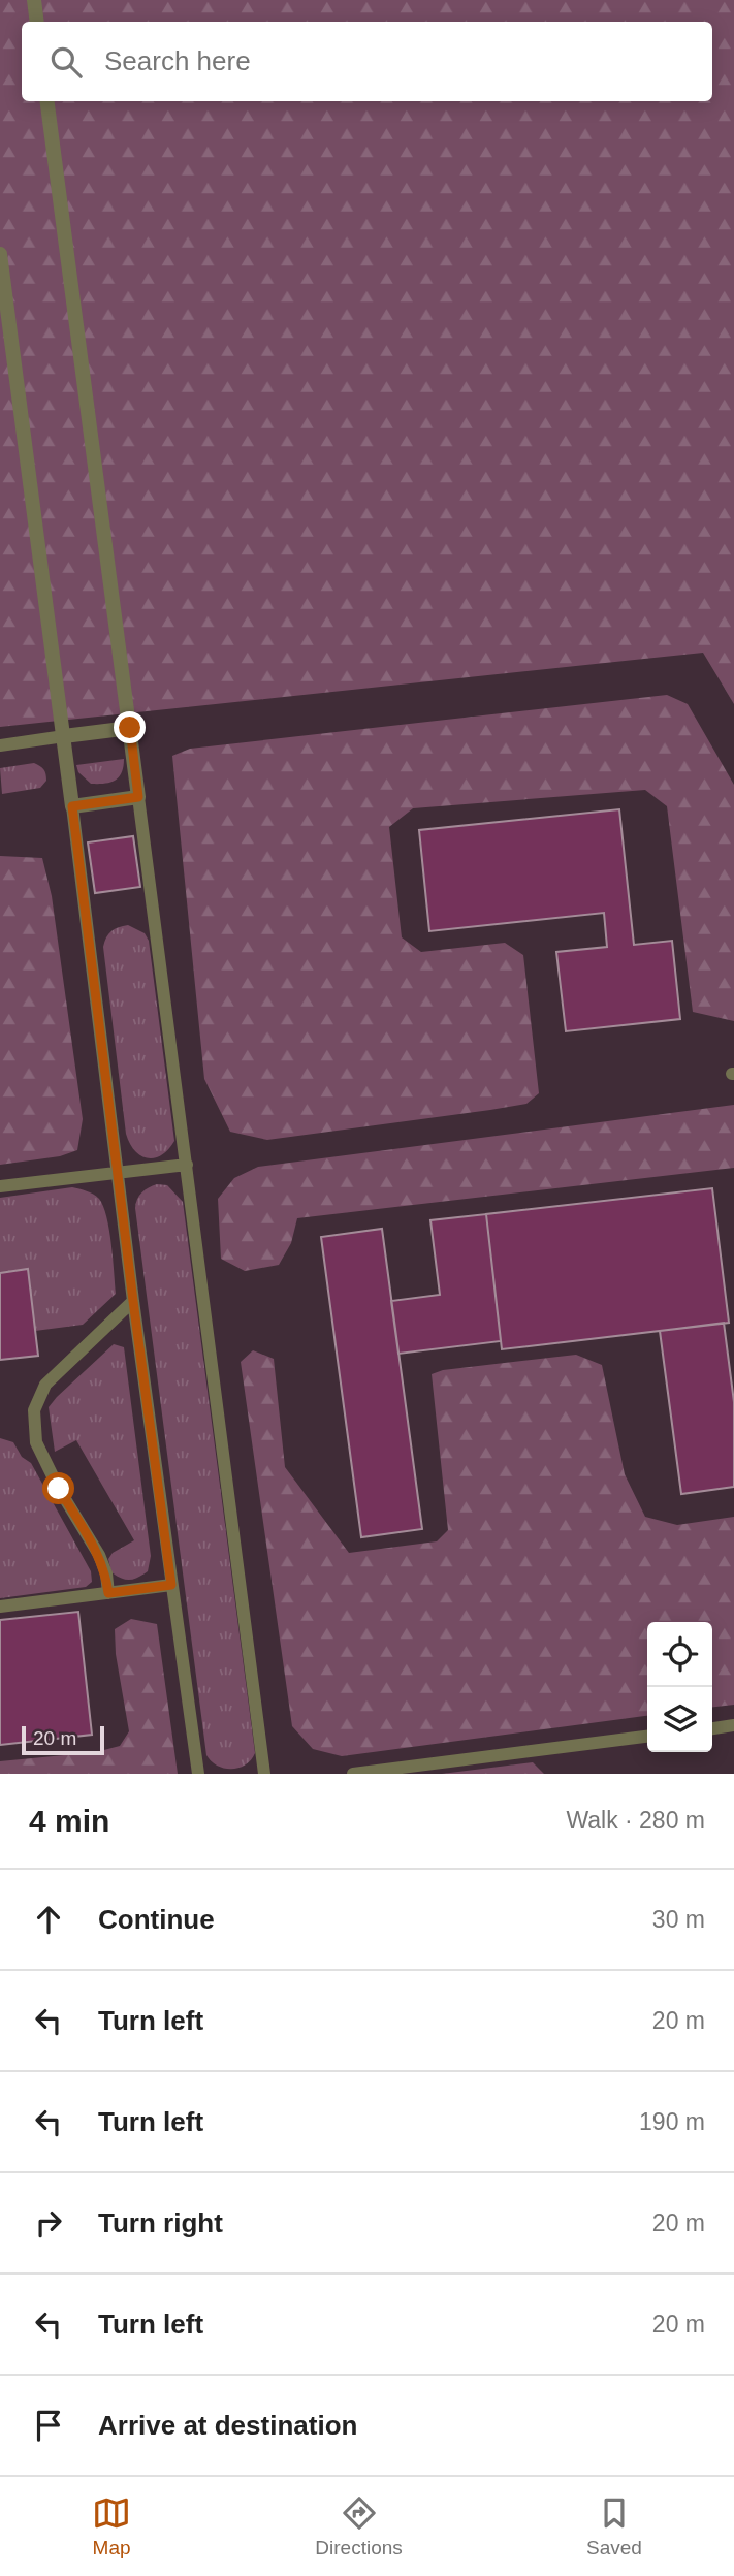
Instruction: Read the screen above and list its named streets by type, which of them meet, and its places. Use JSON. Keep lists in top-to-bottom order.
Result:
{
  "scale_bar": "20 m",
  "page": {
    "search": "Search here",
    "scale": "20 m",
    "heading": ["4 min", "Walk · 280 m"],
    "list": [
      ["Continue", "30 m"],
      ["Turn left", "20 m"],
      ["Turn left", "190 m"],
      ["Turn right", "20 m"],
      ["Turn left", "20 m"],
      "Arrive at destination"
    ],
    "nav": ["Map", "Directions", "Saved"]
  }
}
